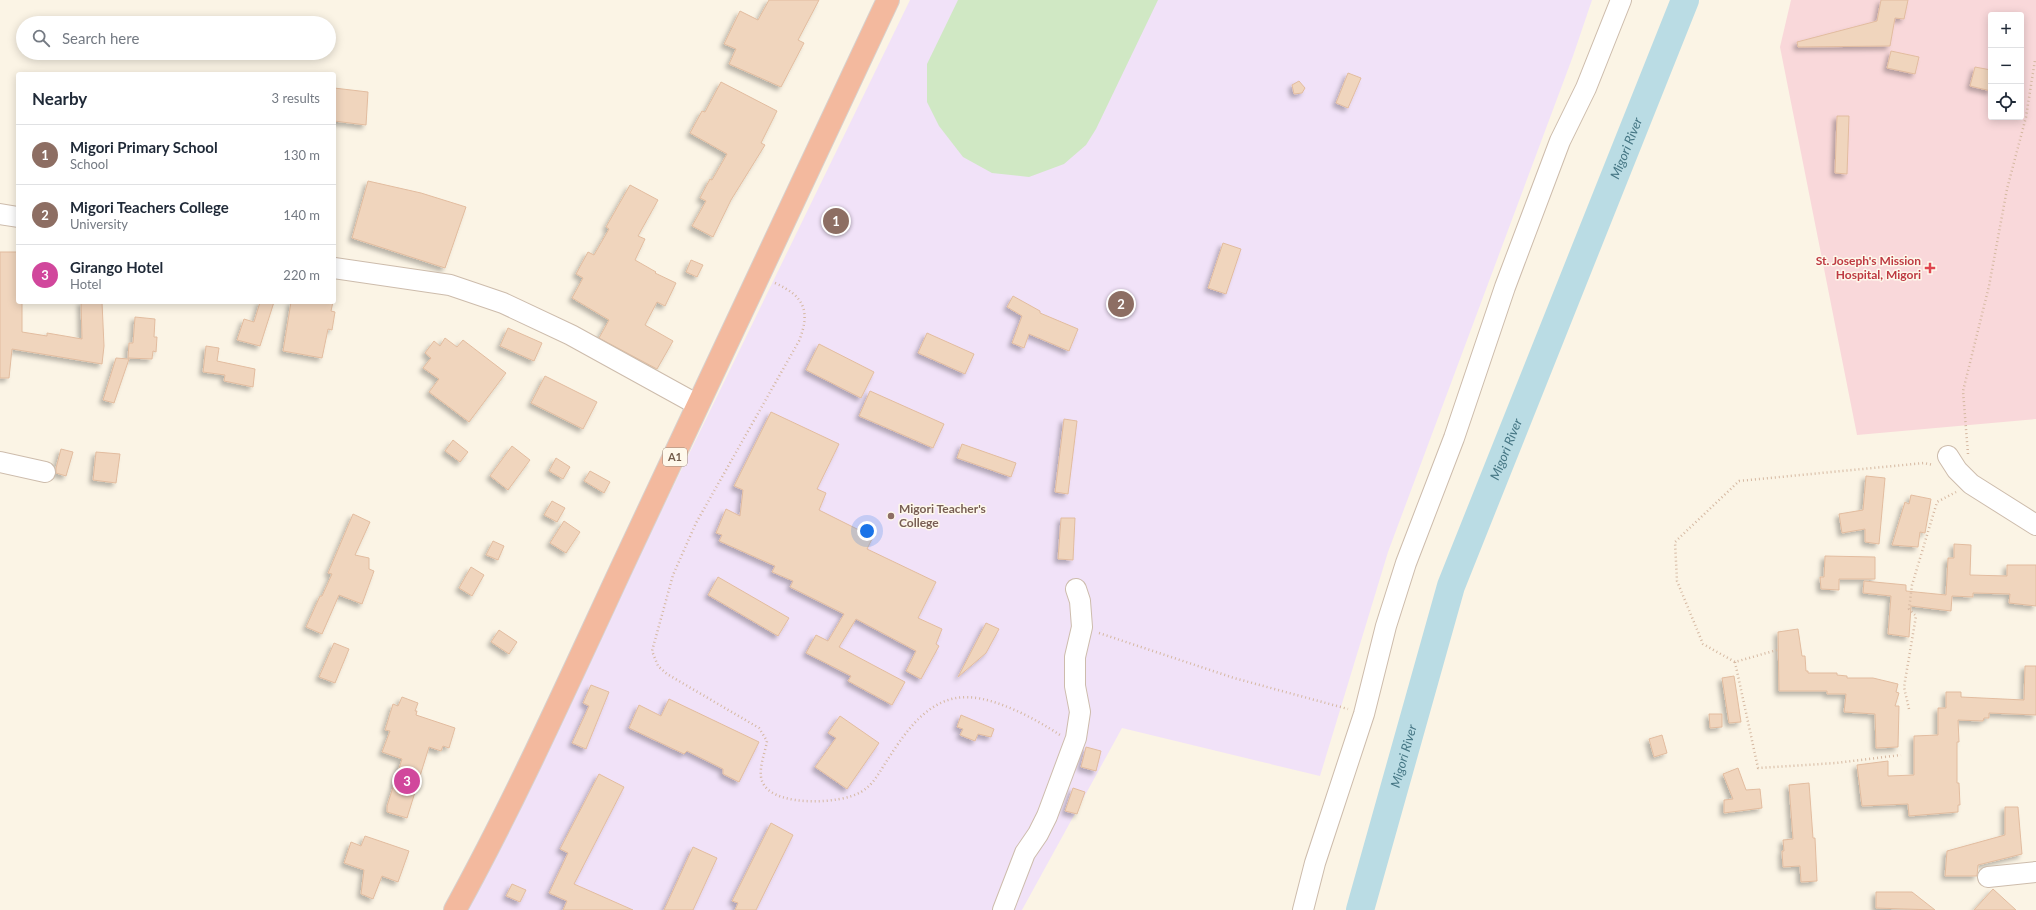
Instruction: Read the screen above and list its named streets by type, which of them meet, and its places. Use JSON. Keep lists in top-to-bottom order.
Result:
{
  "streets": {
    "highway": ["A1"]
  },
  "water": ["Migori River"],
  "places": {
    "health": ["St. Joseph's Mission Hospital, Migori"],
    "other": ["Migori Teacher's College"]
  },
  "page": {
    "map_buttons": ["+", "−"],
    "search": "Search here",
    "heading": ["Nearby", "3 results"],
    "list": [
      {
        "mark": "1",
        "name": "Migori Primary School",
        "note": "School",
        "value": "130 m"
      },
      {
        "mark": "2",
        "name": "Migori Teachers College",
        "note": "University",
        "value": "140 m"
      },
      {
        "mark": "3",
        "name": "Girango Hotel",
        "note": "Hotel",
        "value": "220 m"
      }
    ],
    "pins": ["1", "2", "3"]
  }
}
